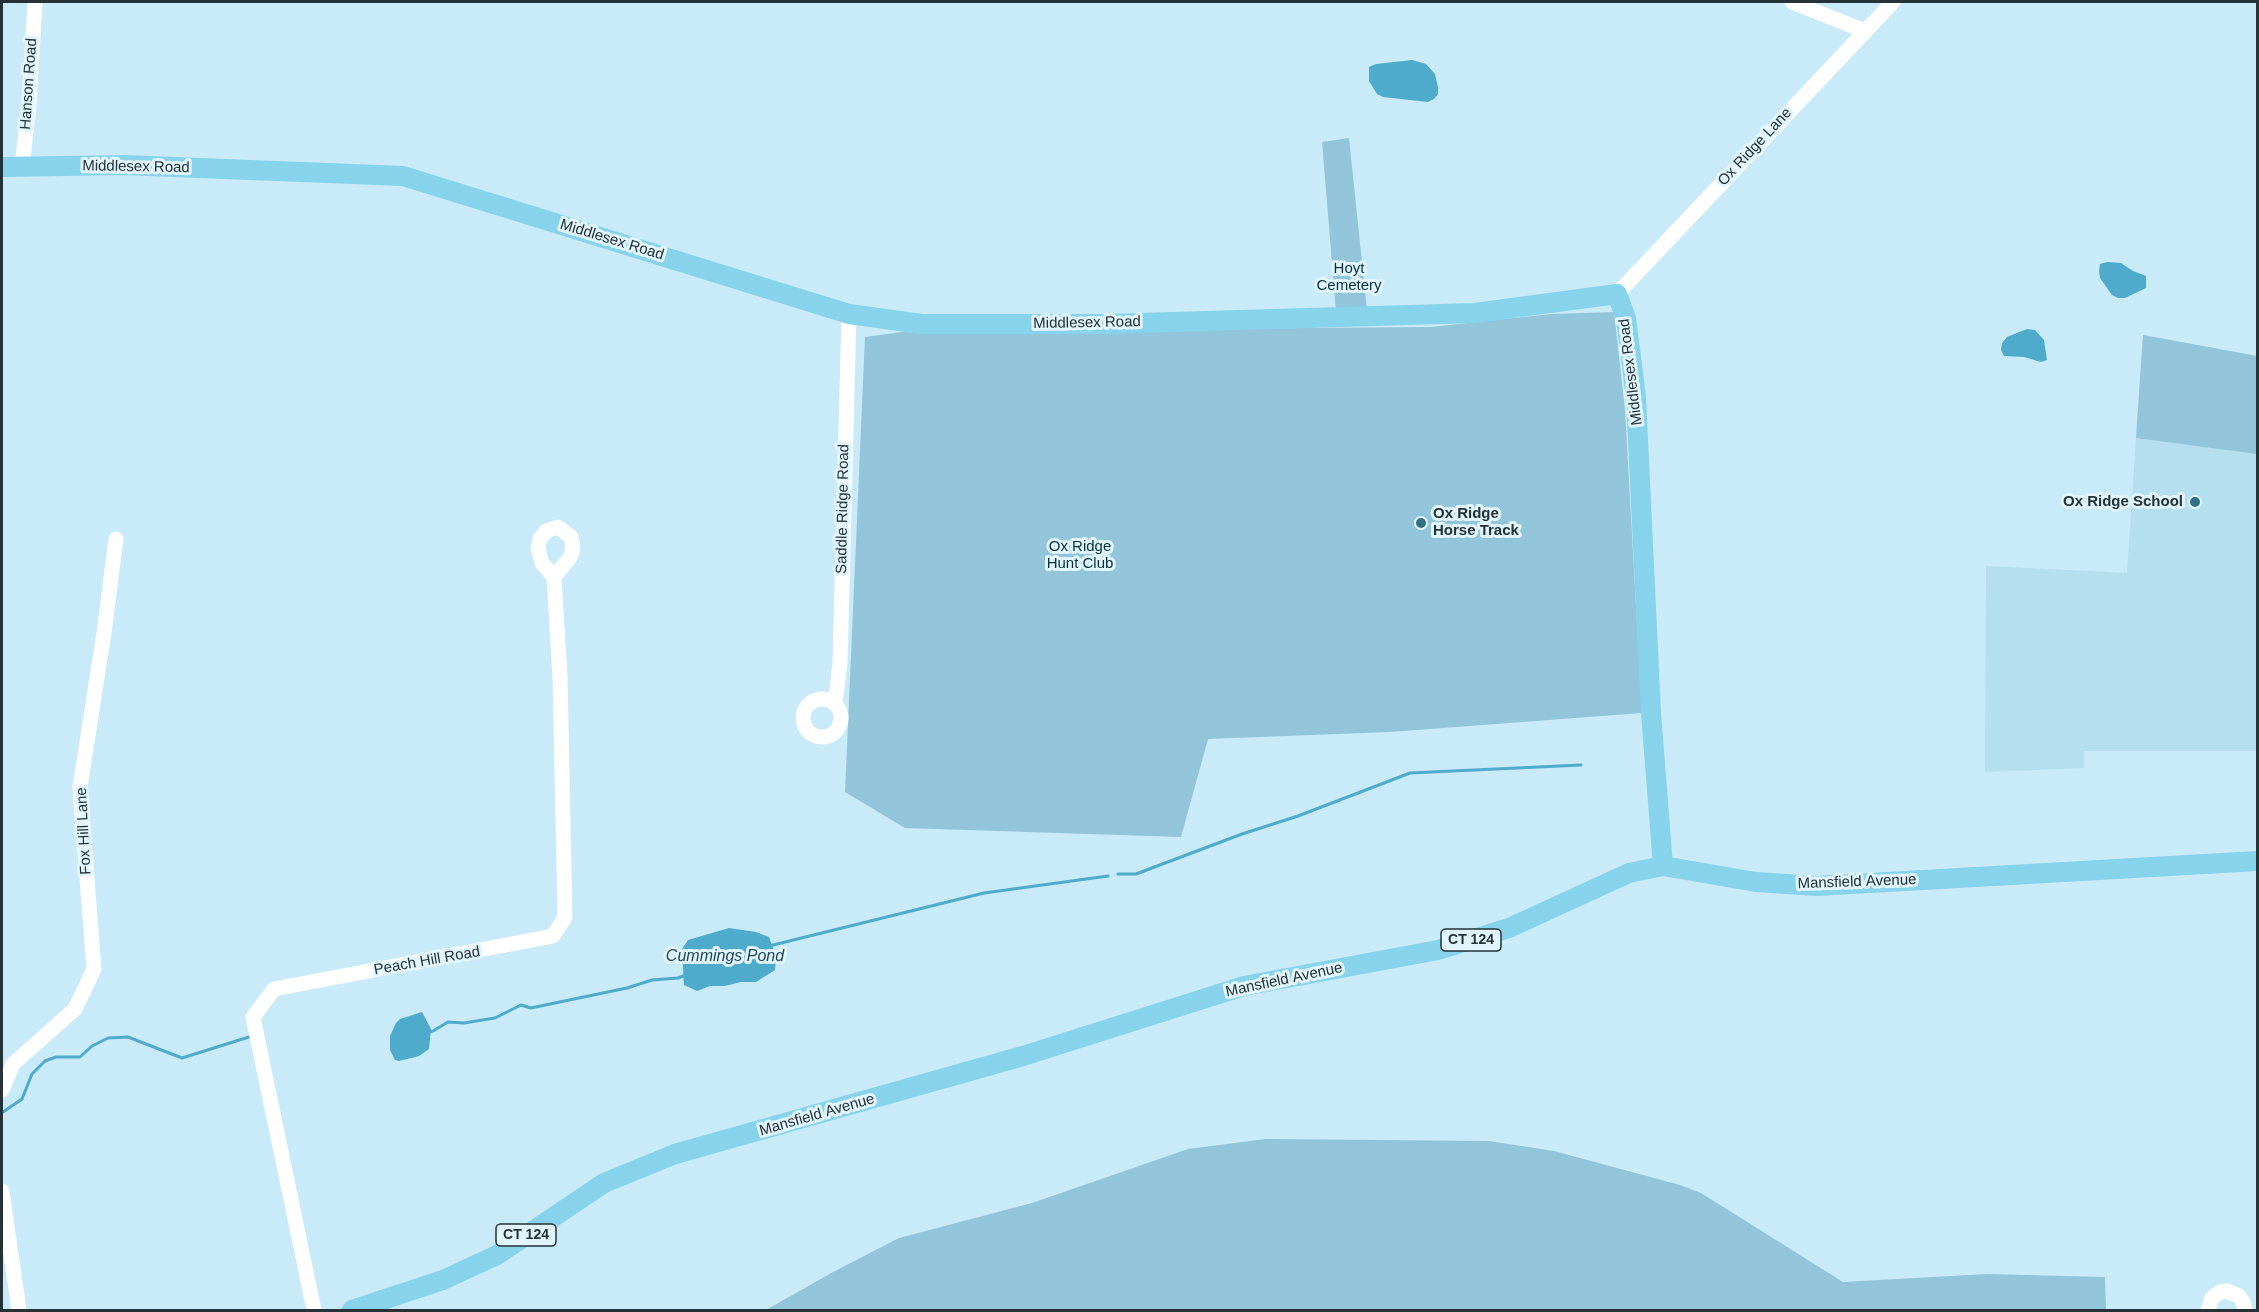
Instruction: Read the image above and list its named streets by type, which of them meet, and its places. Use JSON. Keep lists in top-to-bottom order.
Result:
{
  "streets": {
    "main road": ["Middlesex Road", "Mansfield Avenue", "CT 124"],
    "street": [
      "Hanson Road",
      "Ox Ridge Lane",
      "Saddle Ridge Road",
      "Fox Hill Lane",
      "Peach Hill Road"
    ]
  },
  "crossings": [
    ["Hanson Road", "Middlesex Road"],
    ["Ox Ridge Lane", "Middlesex Road"],
    ["Middlesex Road", "Saddle Ridge Road"],
    ["Middlesex Road", "Mansfield Avenue"]
  ],
  "water": ["Cummings Pond"],
  "parks": ["Hoyt Cemetery", "Ox Ridge Hunt Club"],
  "places": ["Ox Ridge School", "Ox Ridge Horse Track"]
}
